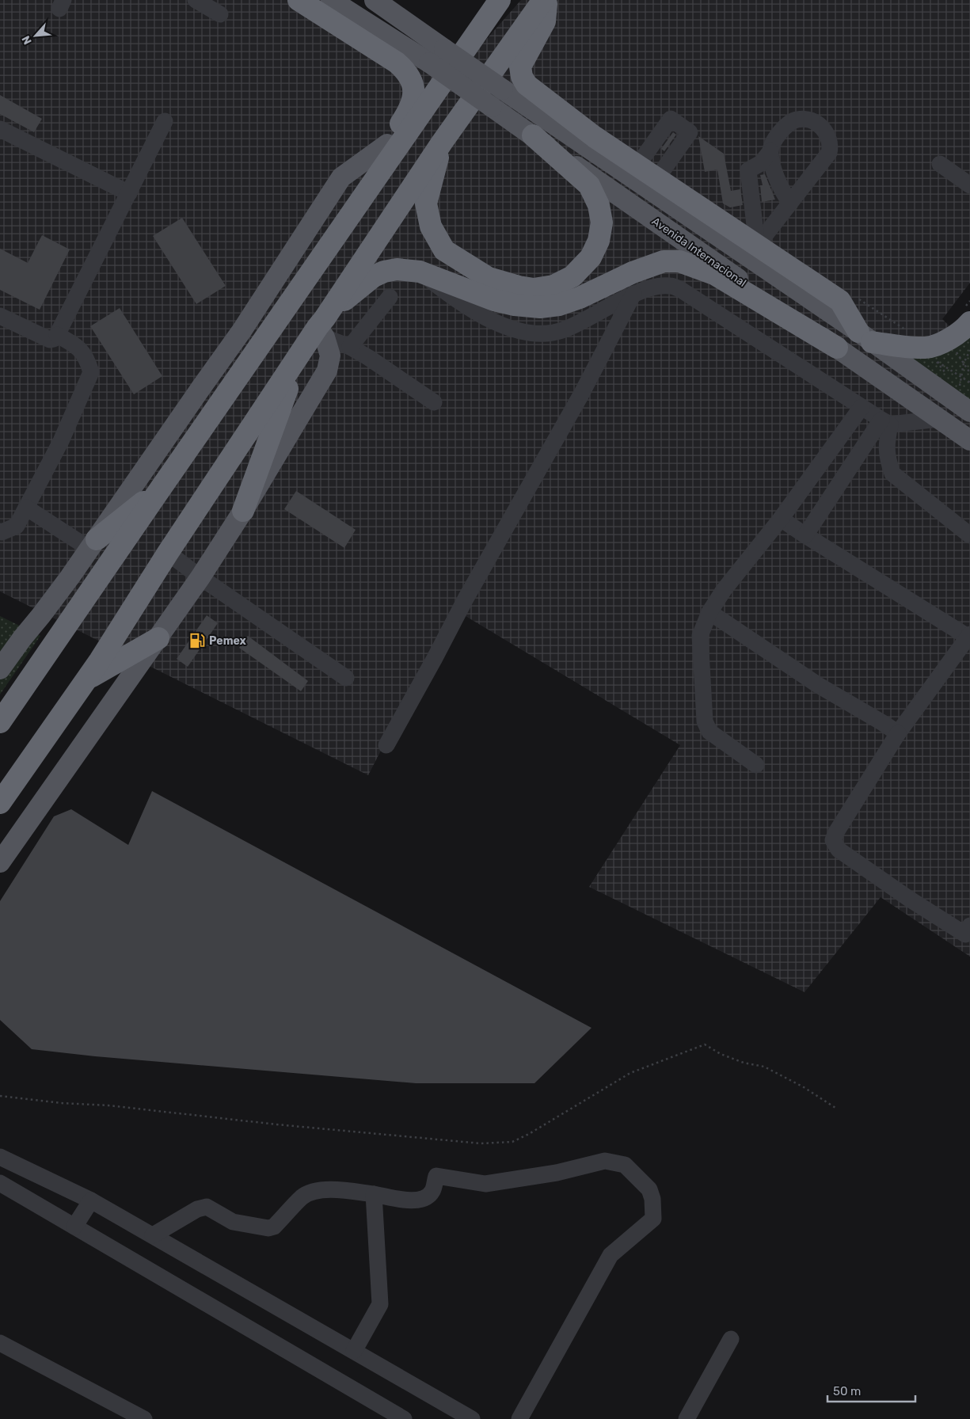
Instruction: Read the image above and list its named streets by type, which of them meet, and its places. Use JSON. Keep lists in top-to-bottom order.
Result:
{
  "streets": {
    "main road": ["Avenida Internacional"]
  },
  "places": {
    "fuel station": ["Pemex"]
  },
  "scale_bar": "50 m",
  "north": "bottom left"
}
